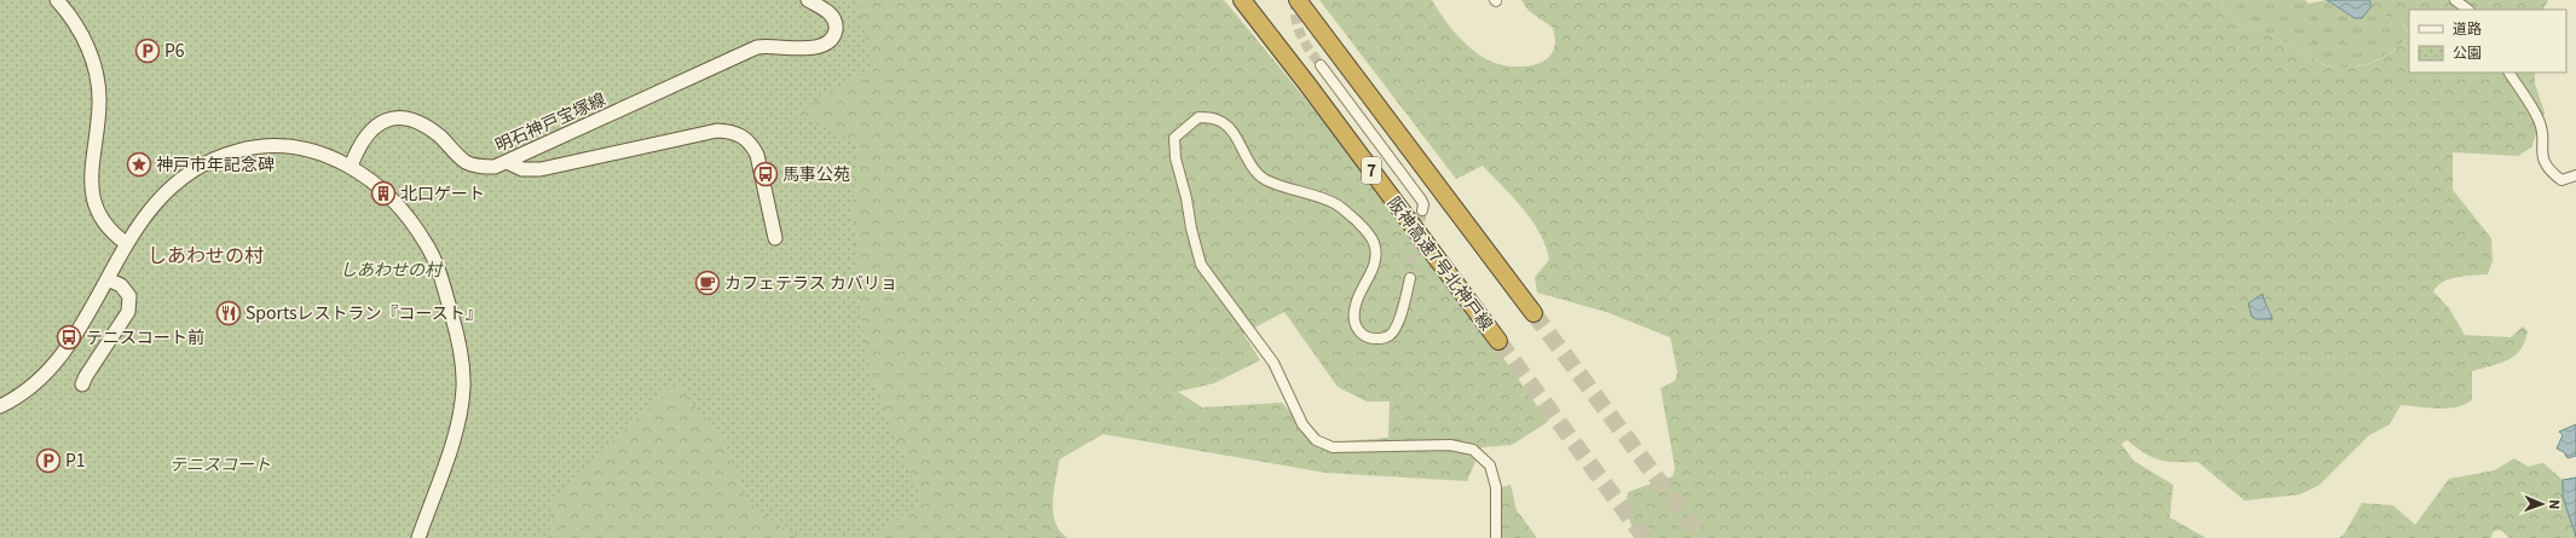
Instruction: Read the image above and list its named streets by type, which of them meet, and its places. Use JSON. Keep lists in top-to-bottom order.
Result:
{
  "streets": {
    "highway": ["7", "阪神高速7号北神戸線"],
    "street": ["明石神戸宝塚線"]
  },
  "districts": ["しあわせの村"],
  "parks": ["しあわせの村", "テニスコート"],
  "places": {
    "parking": ["P6", "P1"],
    "place": ["神戸市年記念碑"],
    "bus stop": ["馬事公苑", "テニスコート前"],
    "building": ["北口ゲート"],
    "cafe": ["カフェテラス カバリョ"],
    "restaurant": ["Sportsレストラン『コースト』"]
  },
  "legend": ["道路", "公園"],
  "north": "right"
}
